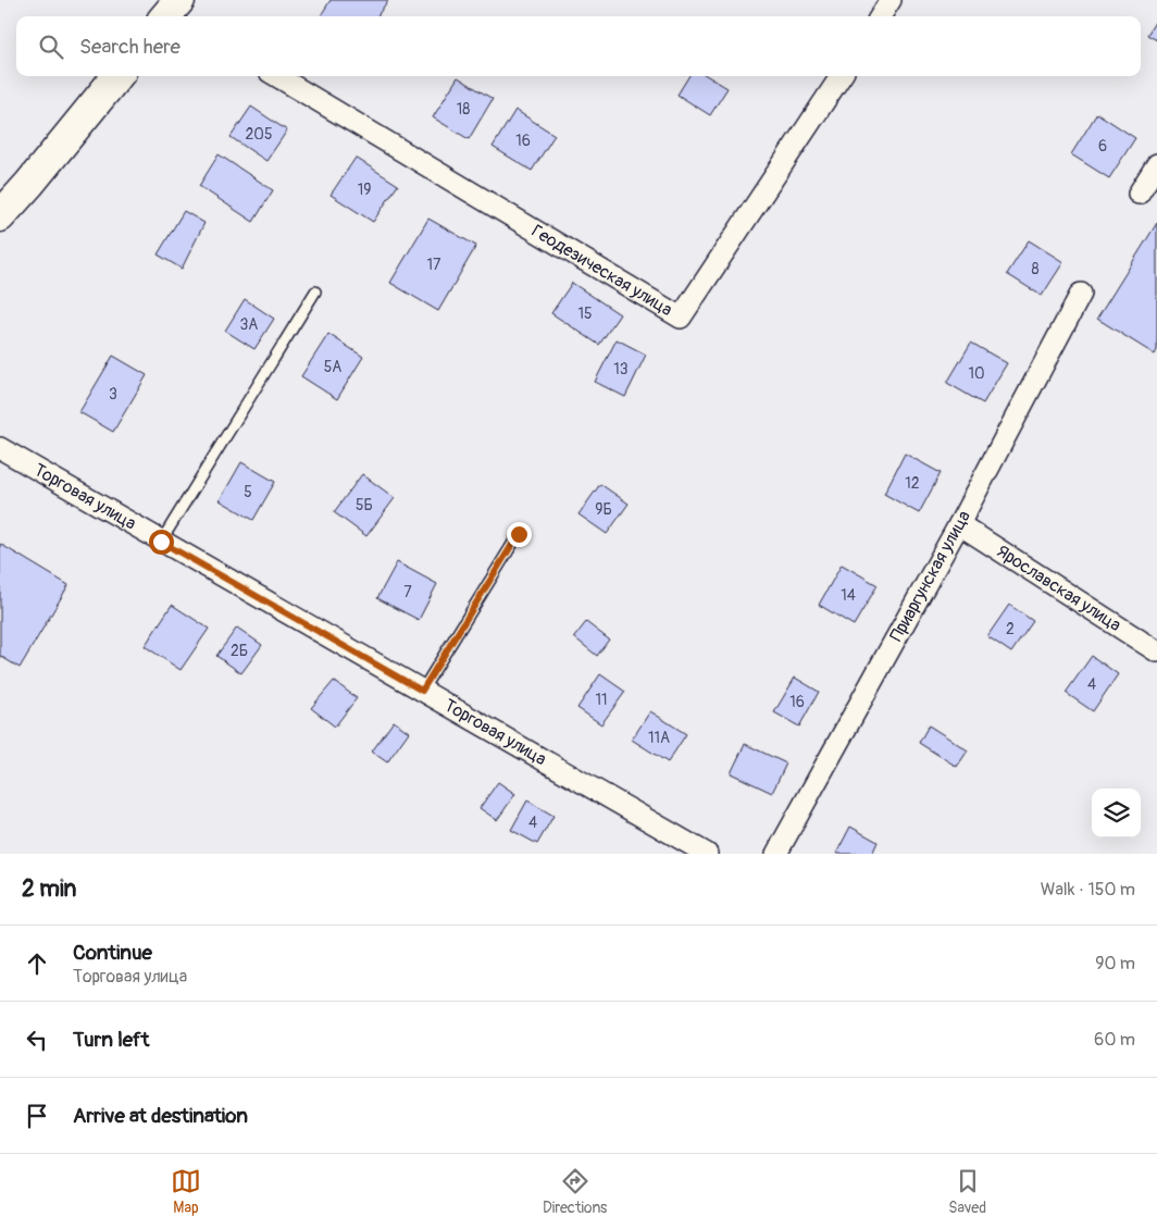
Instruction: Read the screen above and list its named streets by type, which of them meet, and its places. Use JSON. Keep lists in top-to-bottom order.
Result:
{
  "streets": {
    "street": [
      "Геодезическая улица",
      "Торговая улица",
      "Приаргунская улица",
      "Ярославская улица"
    ]
  },
  "crossings": [
    ["Приаргунская улица", "Ярославская улица"]
  ],
  "house_numbers": [
    "18",
    "205",
    "16",
    "6",
    "19",
    "17",
    "8",
    "15",
    "3А",
    "5А",
    "13",
    "10",
    "3",
    "12",
    "5",
    "5Б",
    "9Б",
    "7",
    "14",
    "2",
    "2Б",
    "4",
    "11",
    "16",
    "11А",
    "4"
  ],
  "page": {
    "search": "Search here",
    "heading": ["2 min", "Walk · 150 m"],
    "list": [
      ["Continue", "Торговая улица", "90 m"],
      ["Turn left", "60 m"],
      "Arrive at destination"
    ],
    "nav": ["Map", "Directions", "Saved"]
  }
}
